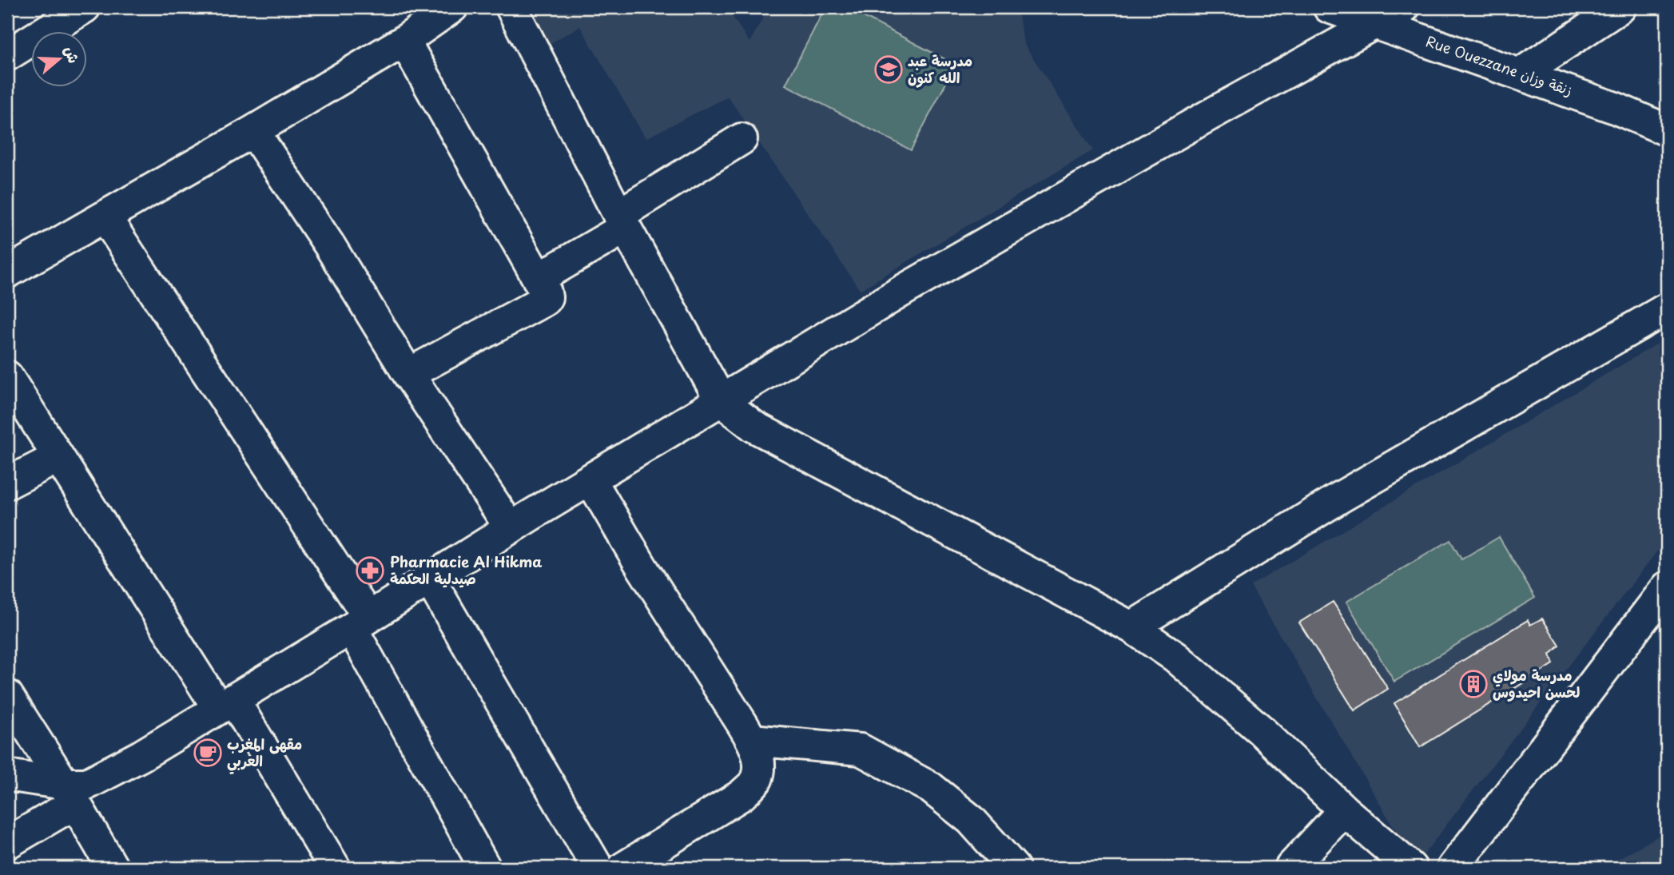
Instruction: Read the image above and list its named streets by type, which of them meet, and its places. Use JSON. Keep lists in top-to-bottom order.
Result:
{
  "streets": {
    "street": ["Rue Ouezzane زنقة وزان"]
  },
  "places": {
    "school or university": ["مدرسة عبد الله كنون"],
    "pharmacy": ["Pharmacie Al Hikma صيدلية الحكمة"],
    "building": ["مدرسة مولاي لحسن احيدوس"],
    "cafe": ["مقهى المغرب العربي"]
  },
  "north": "right"
}
